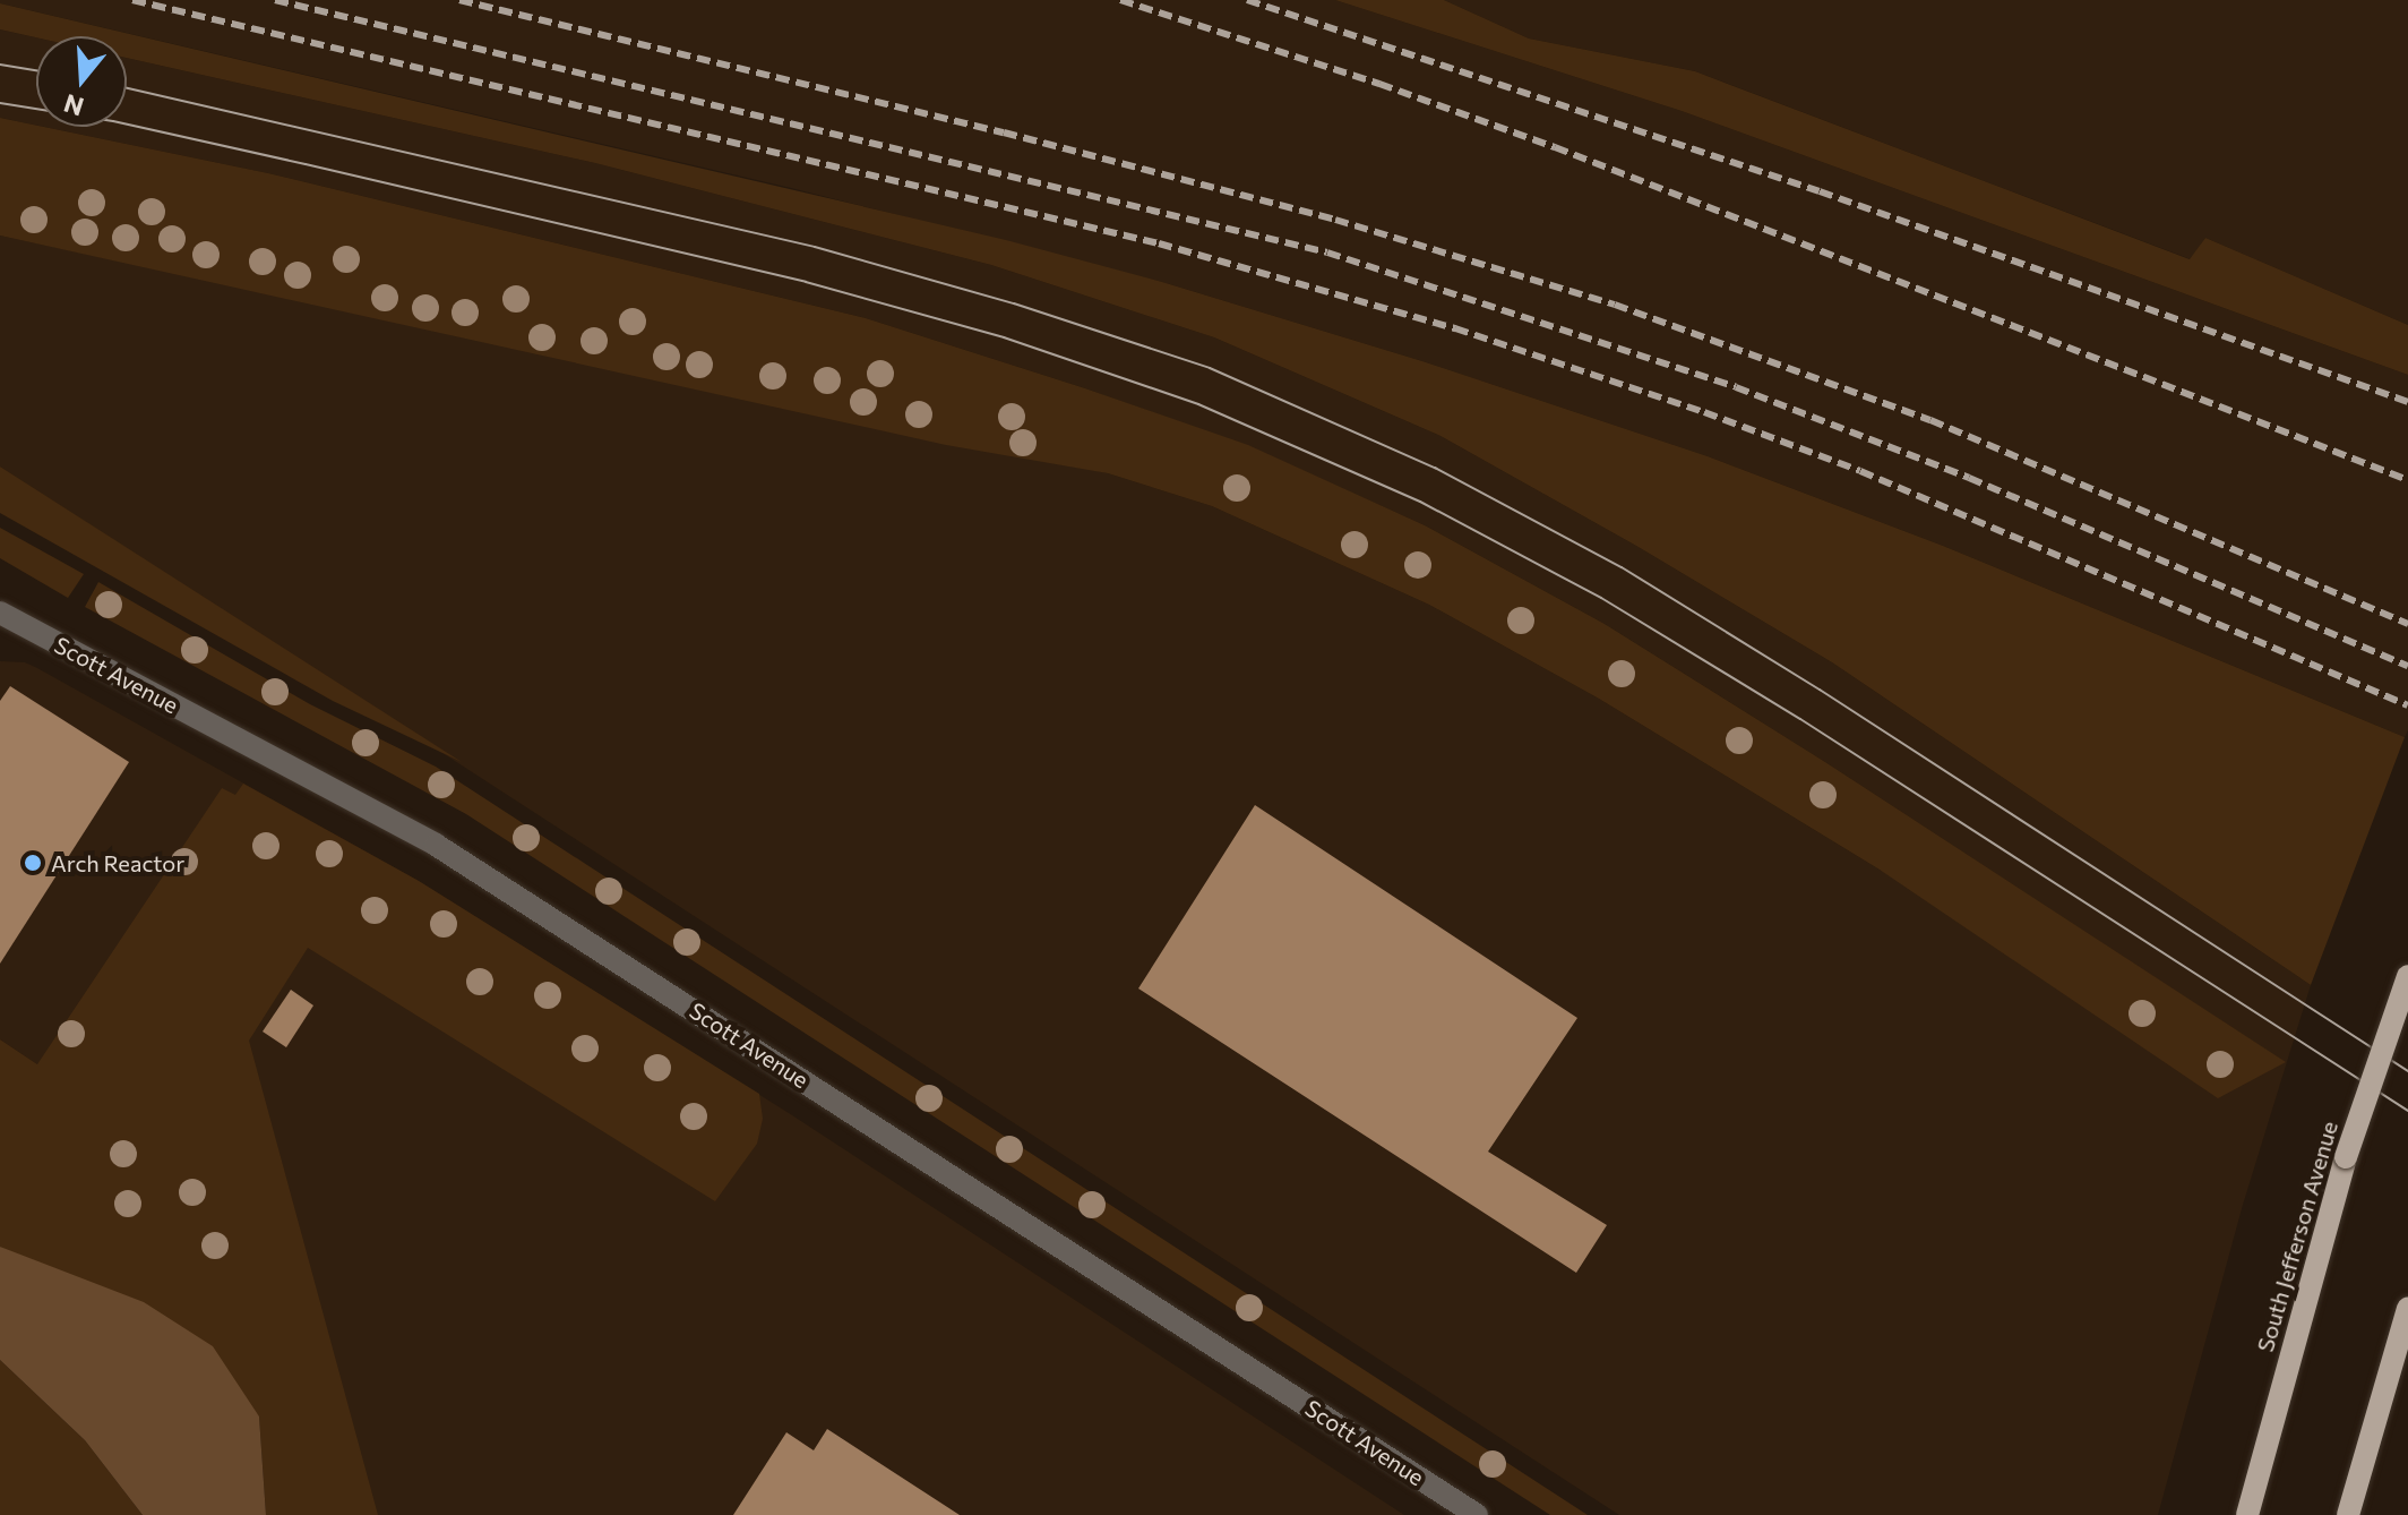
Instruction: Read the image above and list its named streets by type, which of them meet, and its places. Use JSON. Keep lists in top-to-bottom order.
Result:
{
  "streets": {
    "main road": ["South Jefferson Avenue"],
    "street": ["Scott Avenue"]
  },
  "places": ["Arch Reactor"],
  "north": "bottom"
}
